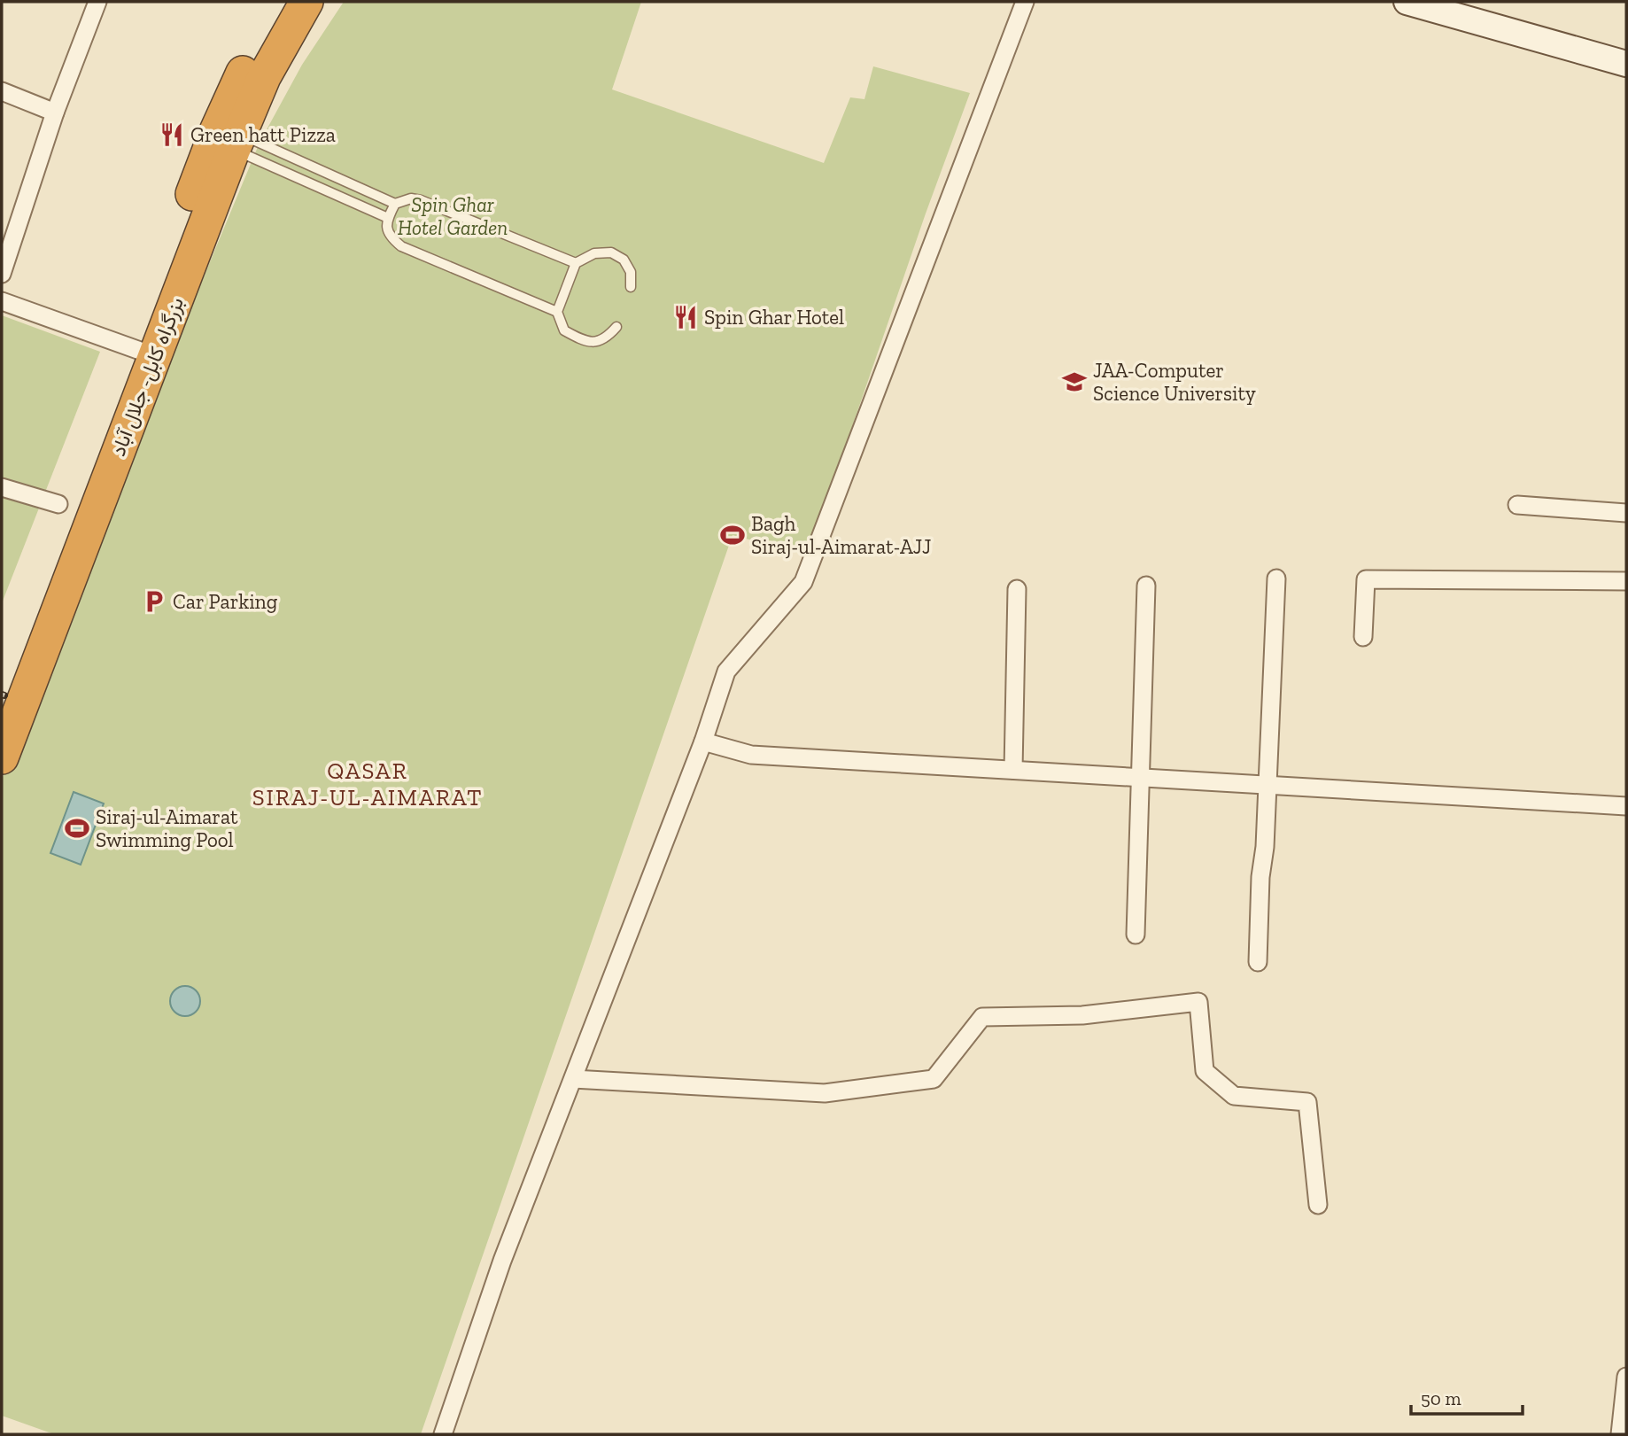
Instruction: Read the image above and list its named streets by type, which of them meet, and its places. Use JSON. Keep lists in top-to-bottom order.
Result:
{
  "streets": {
    "highway": ["بزرگراه کابل- جلال آباد"]
  },
  "districts": ["QASAR SIRAJ-UL-AIMARAT"],
  "parks": ["Spin Ghar Hotel Garden"],
  "places": {
    "restaurant": ["Green hatt Pizza", "Spin Ghar Hotel"],
    "school or university": ["JAA-Computer Science University"],
    "sports": ["Bagh Siraj-ul-Aimarat-AJJ", "Siraj-ul-Aimarat Swimming Pool"],
    "parking": ["Car Parking"]
  },
  "scale_bar": "50 m"
}
